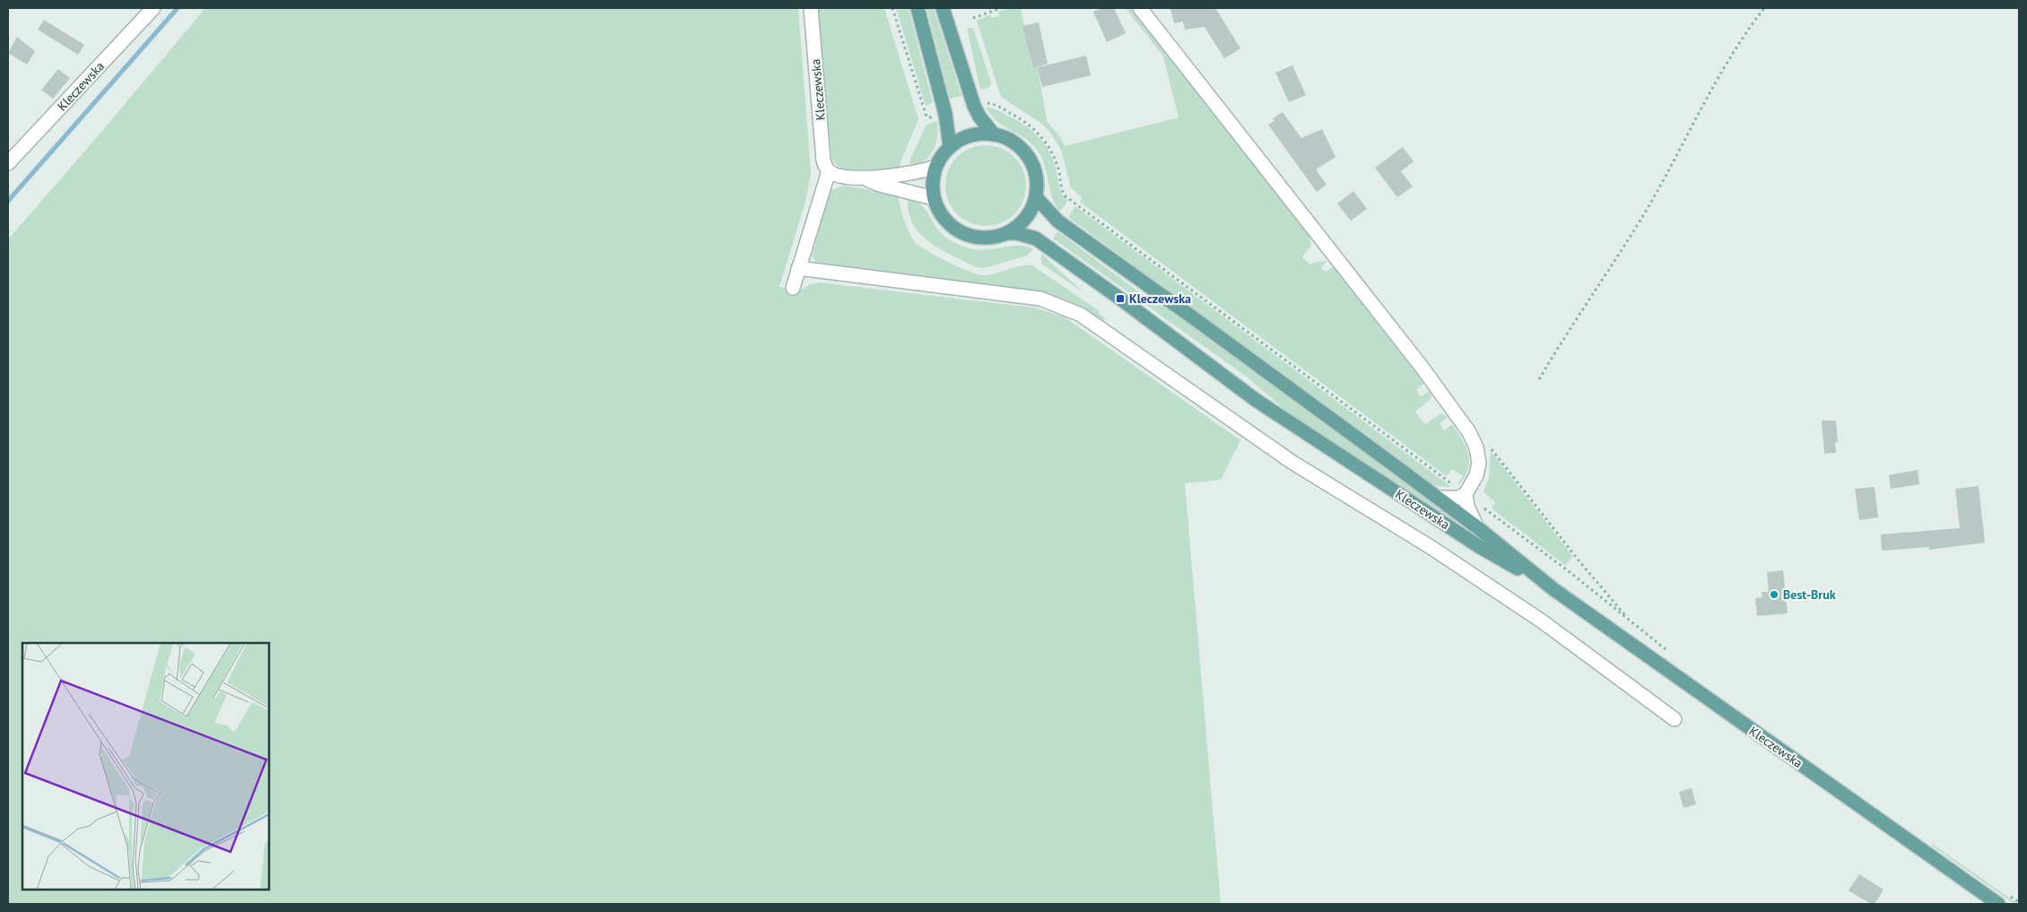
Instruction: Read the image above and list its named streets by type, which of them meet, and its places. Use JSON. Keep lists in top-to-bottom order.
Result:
{
  "streets": {
    "main road": ["Kleczewska"]
  },
  "places": {
    "transit": ["Kleczewska"],
    "other": ["Best-Bruk"]
  }
}
